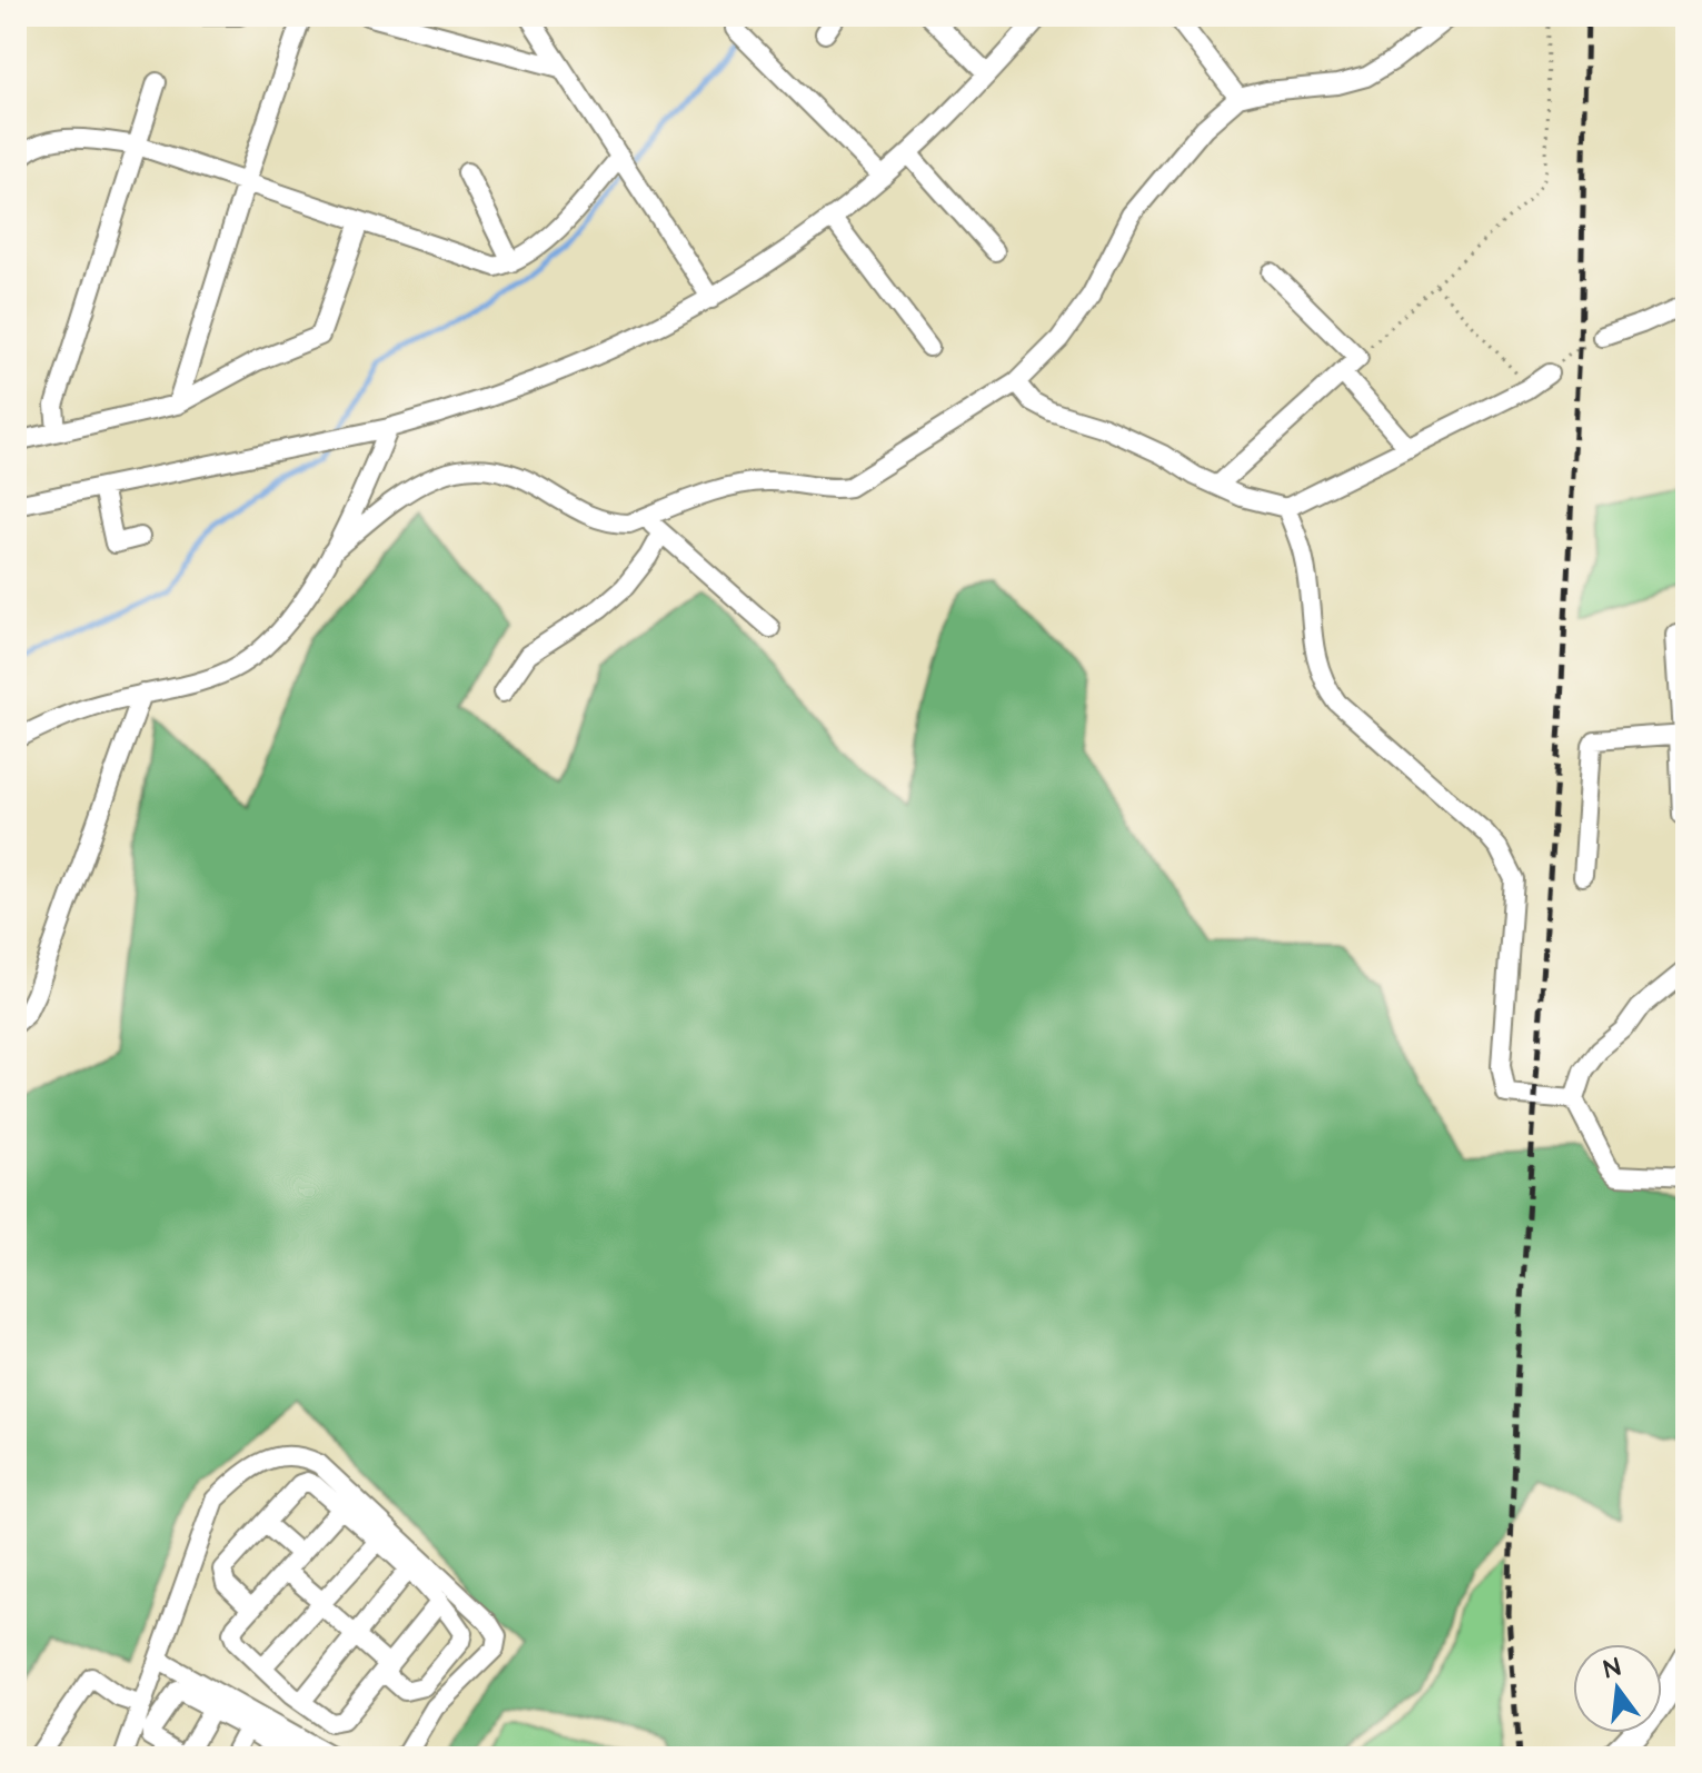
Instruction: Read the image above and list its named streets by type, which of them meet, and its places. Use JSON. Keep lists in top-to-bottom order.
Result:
{
  "north": "top"
}
